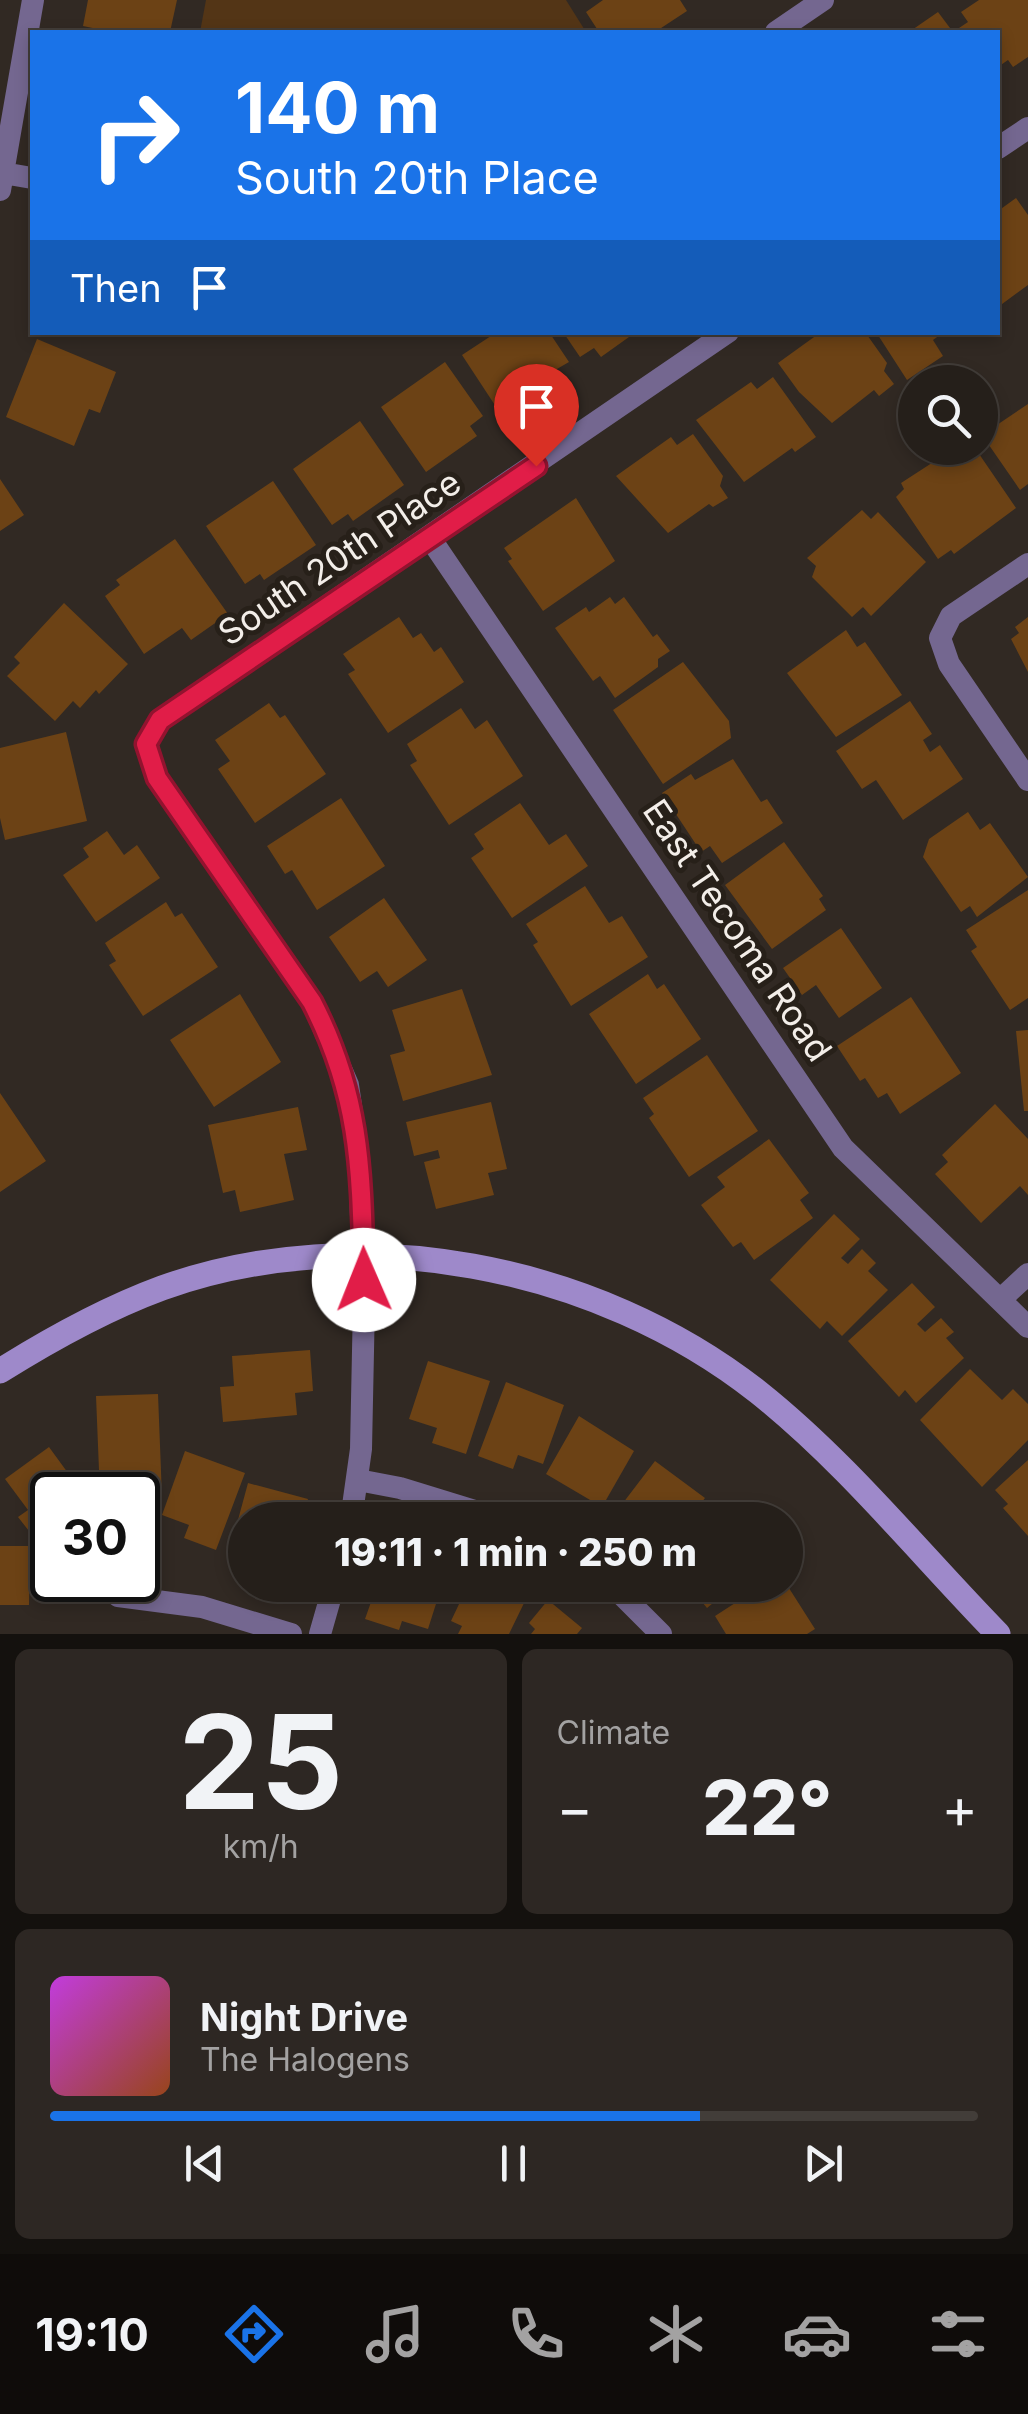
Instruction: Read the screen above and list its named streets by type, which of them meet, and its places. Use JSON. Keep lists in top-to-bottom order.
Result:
{
  "streets": {
    "street": ["South 20th Place", "East Tecoma Road"]
  },
  "crossings": [
    ["South 20th Place", "East Tecoma Road"]
  ],
  "page": {
    "turn": ["140 m", "South 20th Place"],
    "then": "Then",
    "limit": "30",
    "trip": "19:11 · 1 min · 250 m",
    "tile": [
      ["25", "km/h"],
      "Climate"
    ],
    "heat": ["−", "22°", "+"],
    "song": ["Night Drive", "The Halogens"],
    "tabs": "19:10"
  }
}
